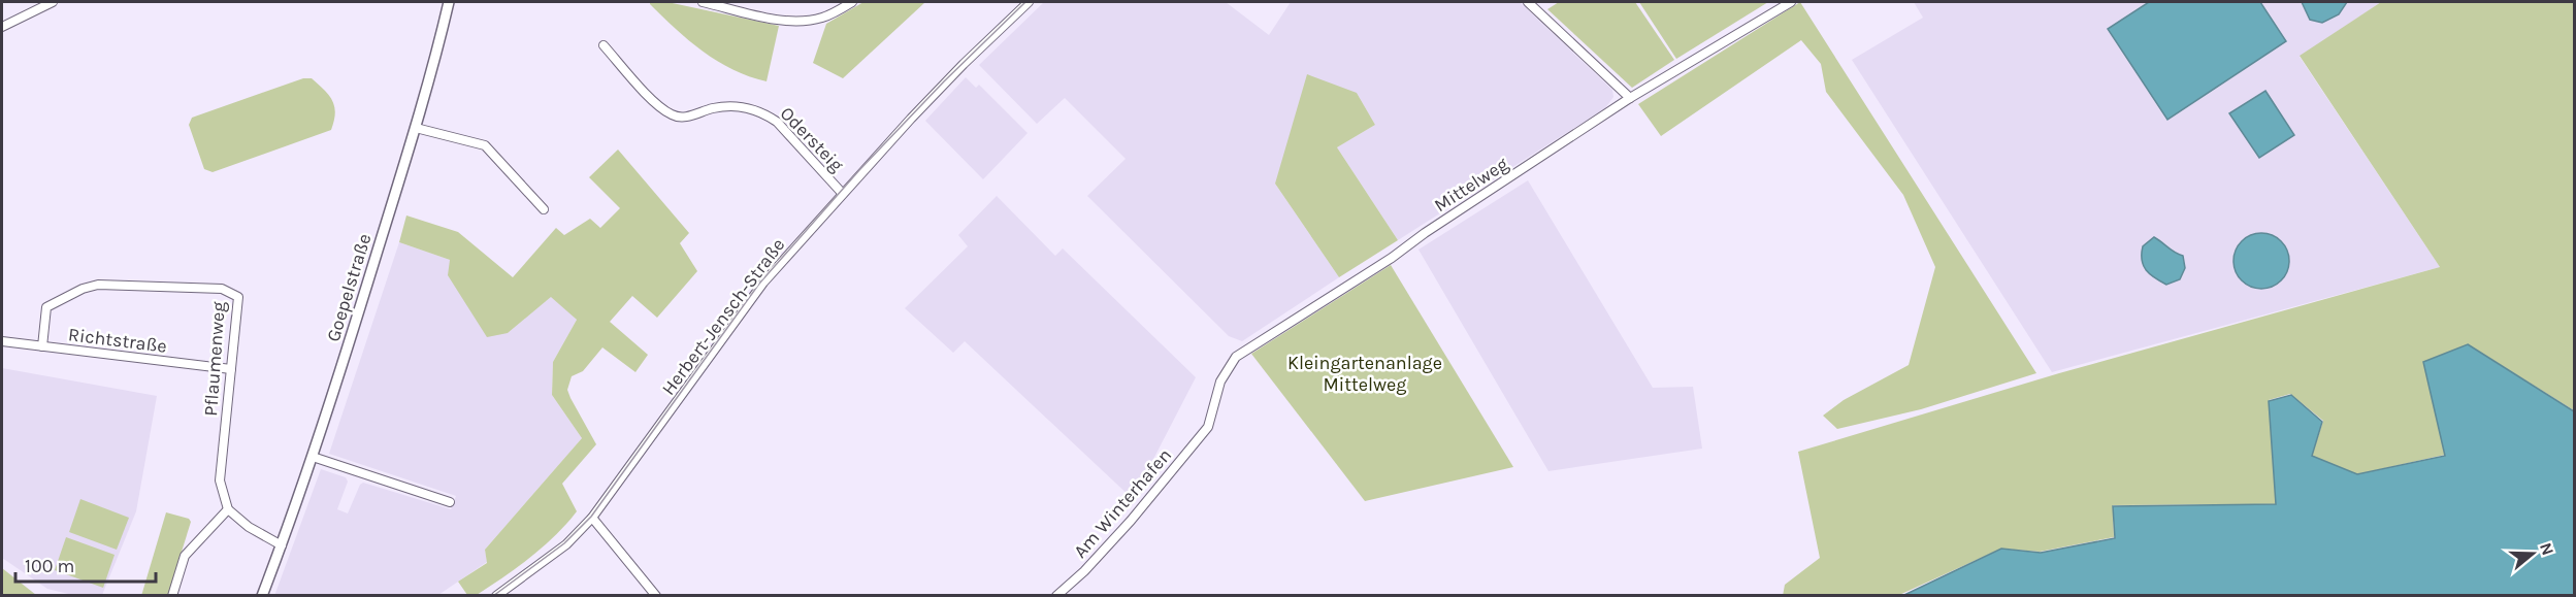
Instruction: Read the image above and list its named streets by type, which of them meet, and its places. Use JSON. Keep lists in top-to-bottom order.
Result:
{
  "streets": {
    "street": [
      "Odersteig",
      "Mittelweg",
      "Goepelstraße",
      "Herbert-Jensch-Straße",
      "Richtstraße",
      "Pflaumenweg",
      "Am Winterhafen"
    ]
  },
  "crossings": [
    ["Odersteig", "Herbert-Jensch-Straße"],
    ["Mittelweg", "Am Winterhafen"],
    ["Richtstraße", "Pflaumenweg"]
  ],
  "parks": ["Kleingartenanlage Mittelweg"],
  "scale_bar": "100 m",
  "north": "right"
}
